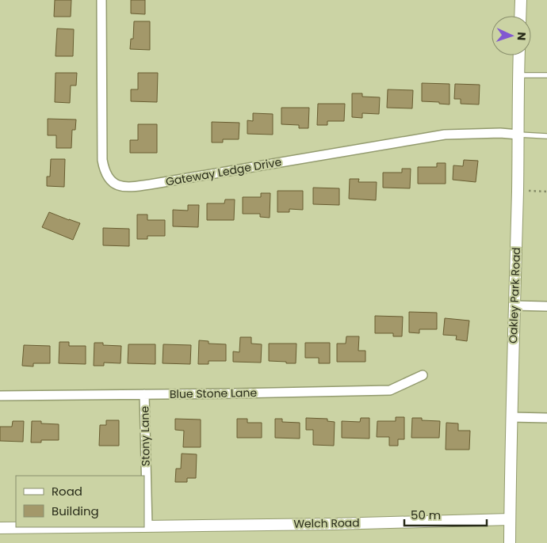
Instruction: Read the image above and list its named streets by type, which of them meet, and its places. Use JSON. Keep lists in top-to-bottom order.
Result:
{
  "streets": {
    "street": [
      "Gateway Ledge Drive",
      "Oakley Park Road",
      "Blue Stone Lane",
      "Stony Lane",
      "Welch Road"
    ]
  },
  "crossings": [
    ["Gateway Ledge Drive", "Oakley Park Road"],
    ["Oakley Park Road", "Welch Road"],
    ["Blue Stone Lane", "Stony Lane"],
    ["Stony Lane", "Welch Road"]
  ],
  "legend": ["Road", "Building"],
  "scale_bar": "50 m",
  "north": "right"
}
